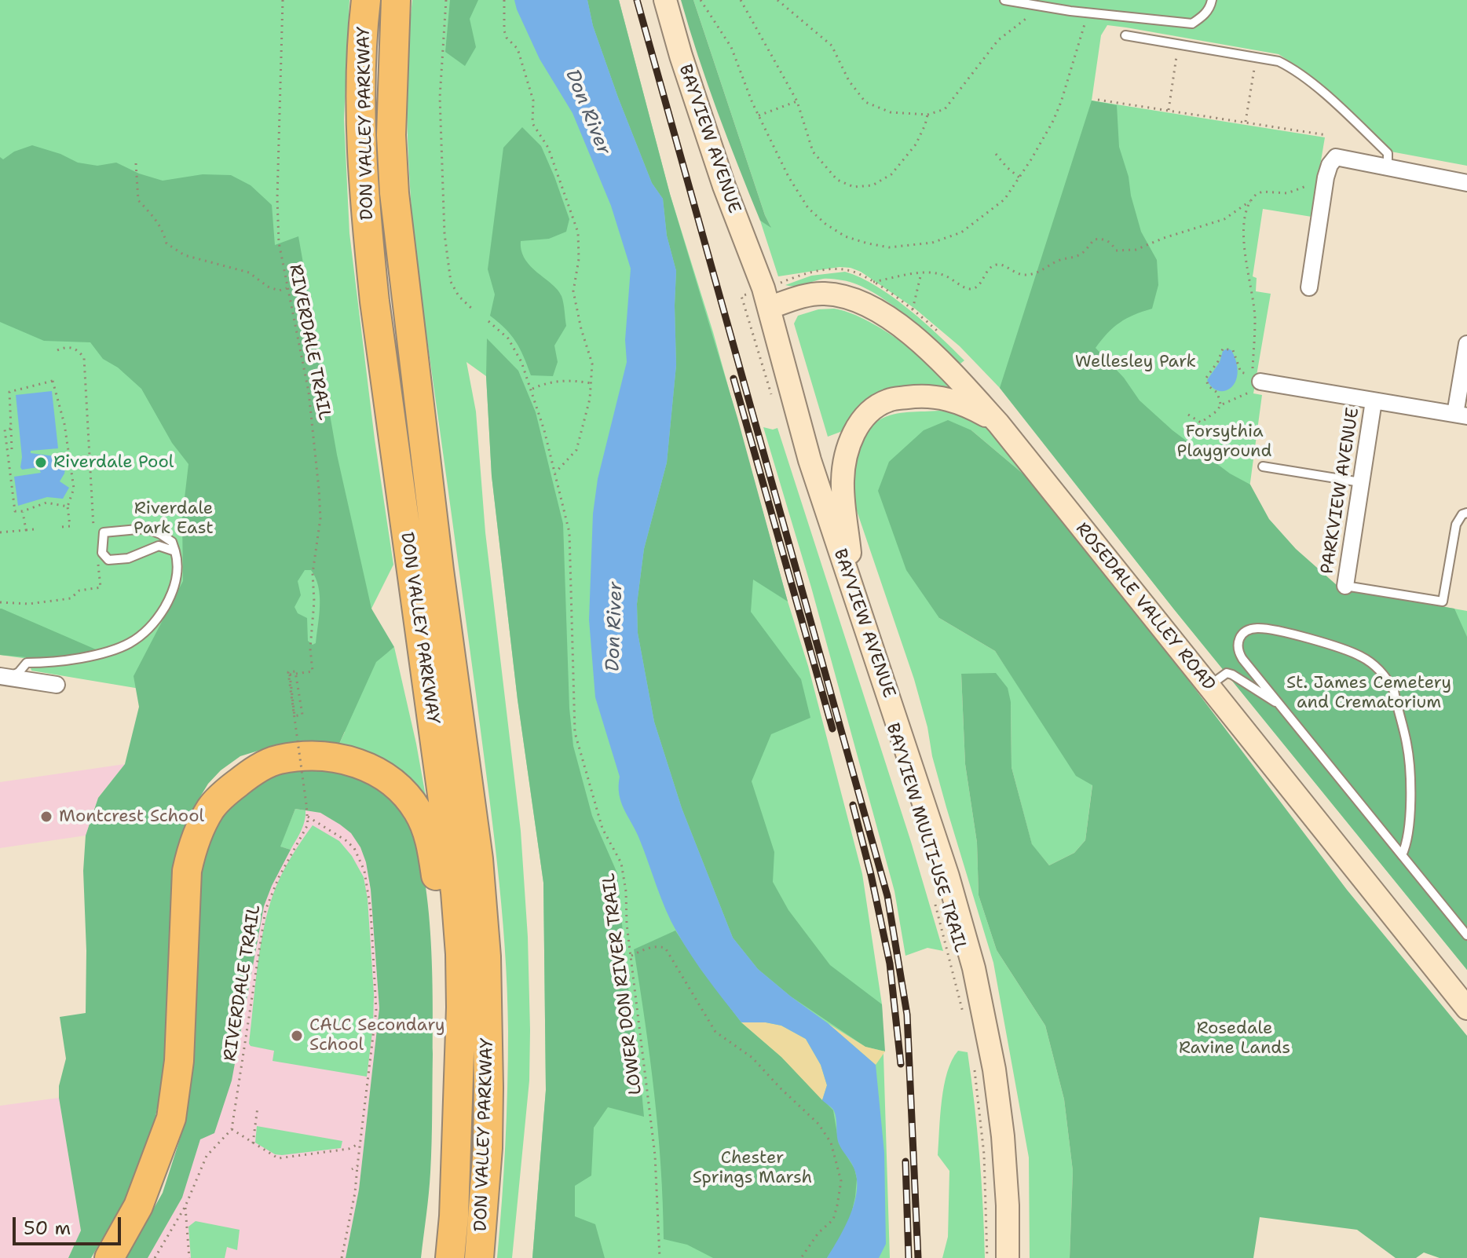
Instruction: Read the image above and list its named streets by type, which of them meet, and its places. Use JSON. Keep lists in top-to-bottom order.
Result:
{
  "streets": {
    "highway": ["DON VALLEY PARKWAY"],
    "street": ["BAYVIEW AVENUE", "PARKVIEW AVENUE", "ROSEDALE VALLEY ROAD"],
    "path": ["RIVERDALE TRAIL", "BAYVIEW MULTI-USE TRAIL", "LOWER DON RIVER TRAIL"]
  },
  "crossings": [
    ["BAYVIEW AVENUE", "ROSEDALE VALLEY ROAD"]
  ],
  "water": ["Don River"],
  "parks": [
    "Wellesley Park",
    "Forsythia Playground",
    "Riverdale Park East",
    "St. James Cemetery and Crematorium",
    "Rosedale Ravine Lands",
    "Chester Springs Marsh"
  ],
  "places": ["Riverdale Pool", "Montcrest School", "CALC Secondary School"],
  "scale_bar": "50 m"
}
